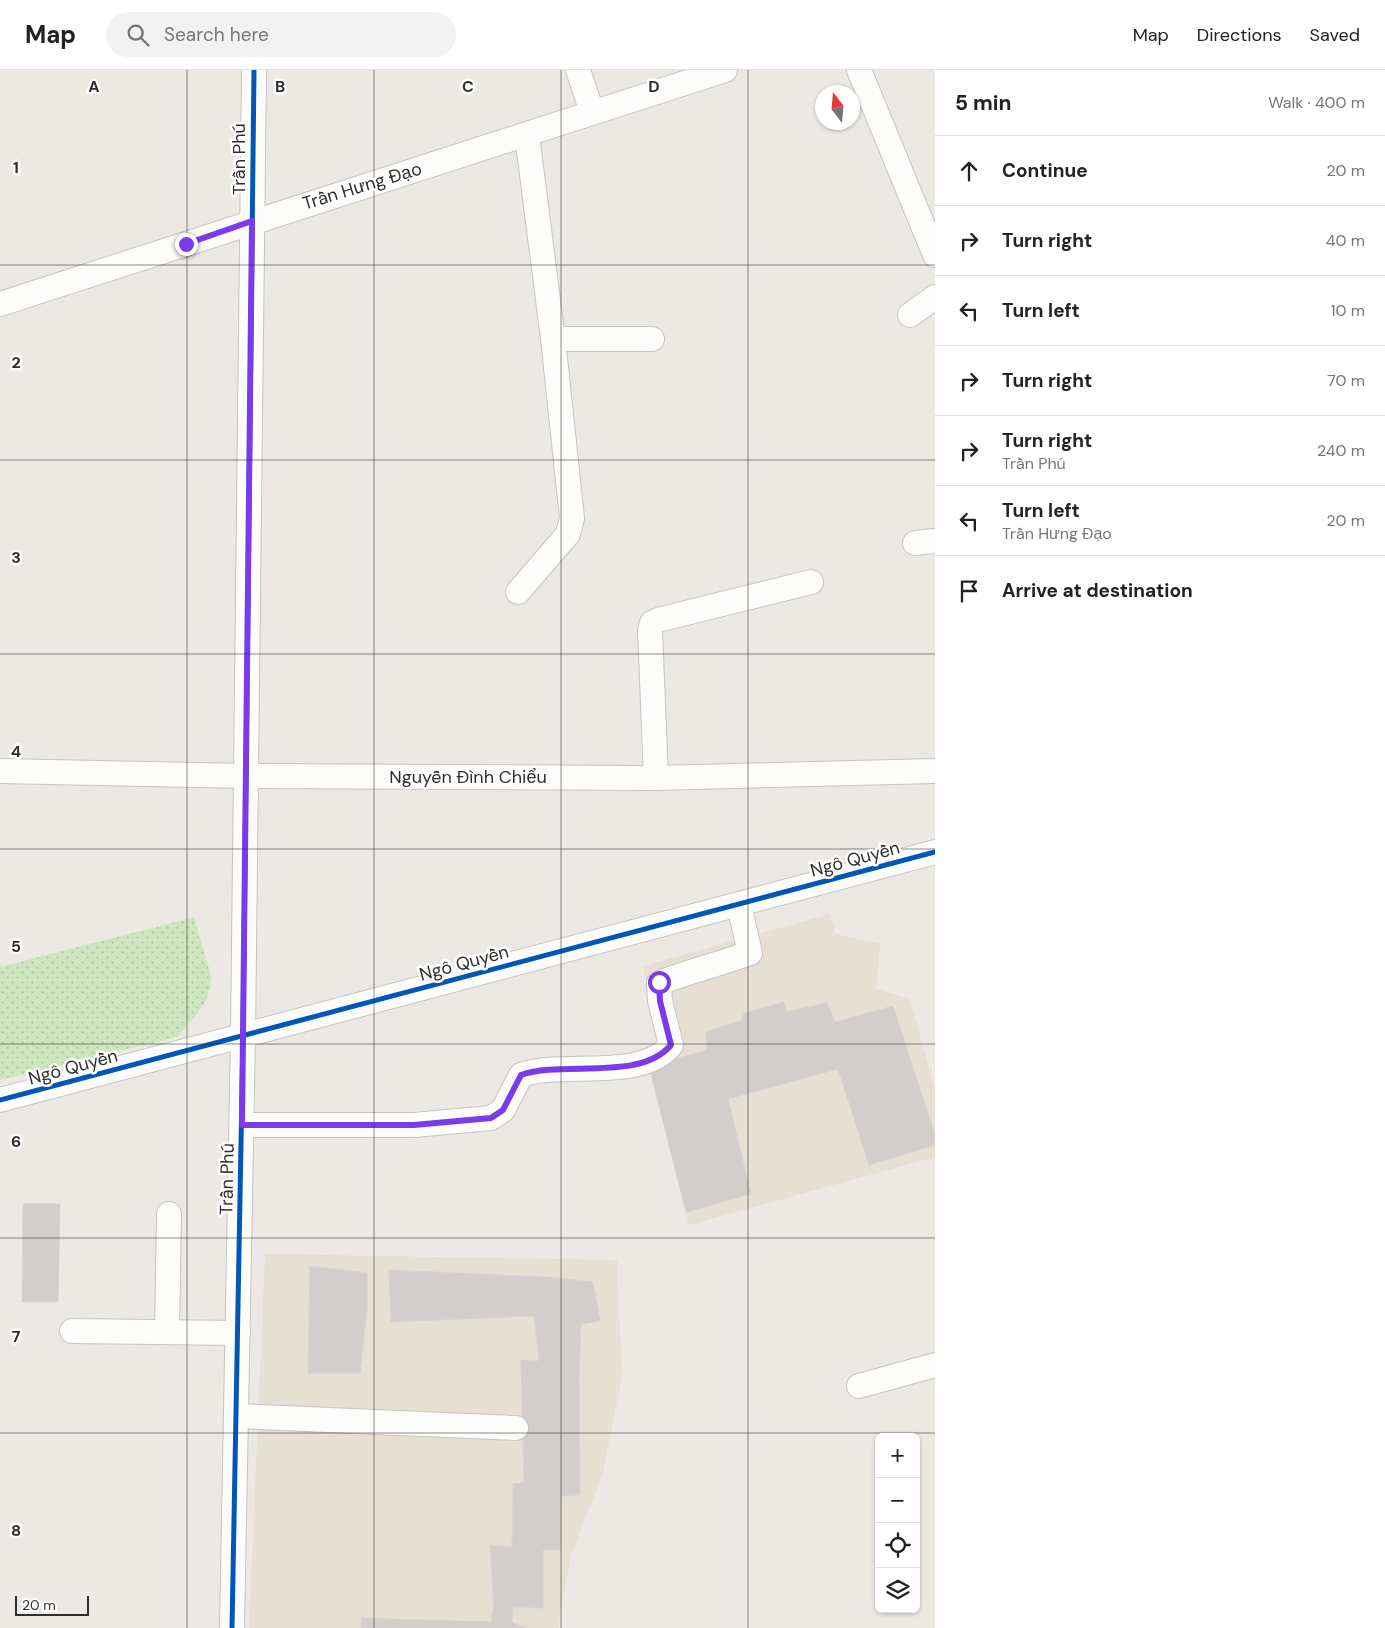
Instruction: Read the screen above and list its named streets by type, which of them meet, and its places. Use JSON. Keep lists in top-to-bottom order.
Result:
{
  "streets": {
    "street": [
      "Trần Phú",
      "Trần Hưng Đạo",
      "Nguyễn Đình Chiểu",
      "Ngô Quyền"
    ]
  },
  "crossings": [
    ["Trần Phú", "Trần Hưng Đạo"],
    ["Trần Phú", "Nguyễn Đình Chiểu"],
    ["Trần Phú", "Ngô Quyền"]
  ],
  "scale_bar": "20 m",
  "north": "top",
  "page": {
    "header": "Map",
    "search": "Search here",
    "nav": ["Map", "Directions", "Saved"],
    "heading": ["5 min", "Walk · 400 m"],
    "list": [
      ["Continue", "20 m"],
      ["Turn right", "40 m"],
      ["Turn left", "10 m"],
      ["Turn right", "70 m"],
      ["Turn right", "Trần Phú", "240 m"],
      ["Turn left", "Trần Hưng Đạo", "20 m"],
      "Arrive at destination"
    ],
    "map_buttons": ["+", "−"],
    "scale": "20 m"
  },
  "grid": {
    "columns": [
      "A",
      "B",
      "C",
      "D"
    ],
    "rows": [
      "1",
      "2",
      "3",
      "4",
      "5",
      "6",
      "7",
      "8"
    ]
  }
}
